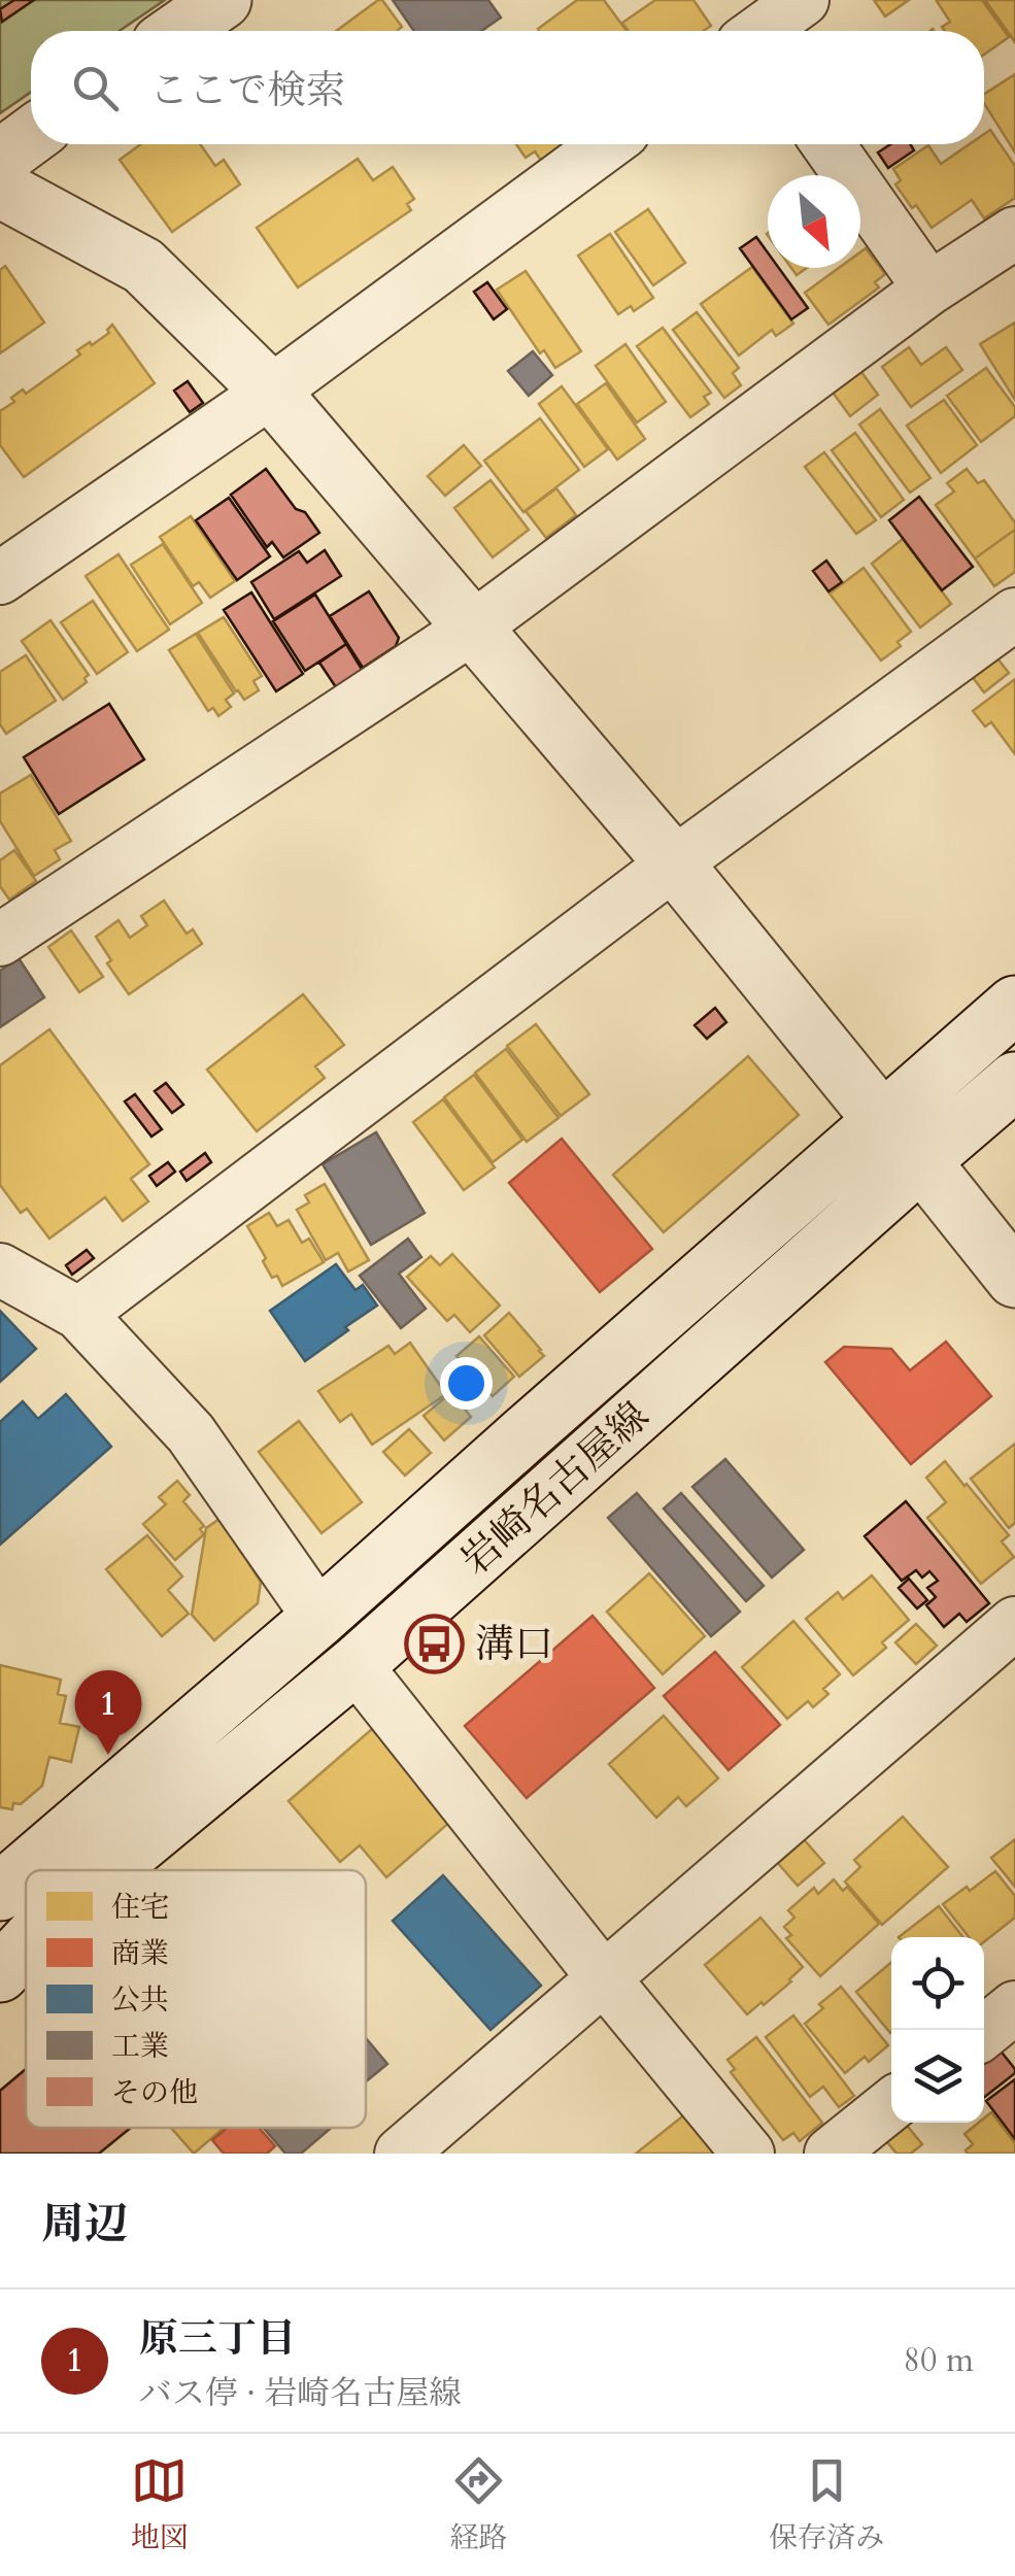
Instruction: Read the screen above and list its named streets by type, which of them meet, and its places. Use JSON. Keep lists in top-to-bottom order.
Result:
{
  "streets": {
    "main road": ["岩崎名古屋線"]
  },
  "places": {
    "bus stop": ["溝口"]
  },
  "legend": [
    "住宅",
    "商業",
    "公共",
    "工業",
    "その他"
  ],
  "north": "bottom right",
  "page": {
    "search": "ここで検索",
    "pins": "1",
    "heading": "周辺",
    "list": [
      {
        "mark": "1",
        "name": "原三丁目",
        "note": "バス停 · 岩崎名古屋線",
        "value": "80 m"
      }
    ],
    "nav": ["地図", "経路", "保存済み"]
  }
}
